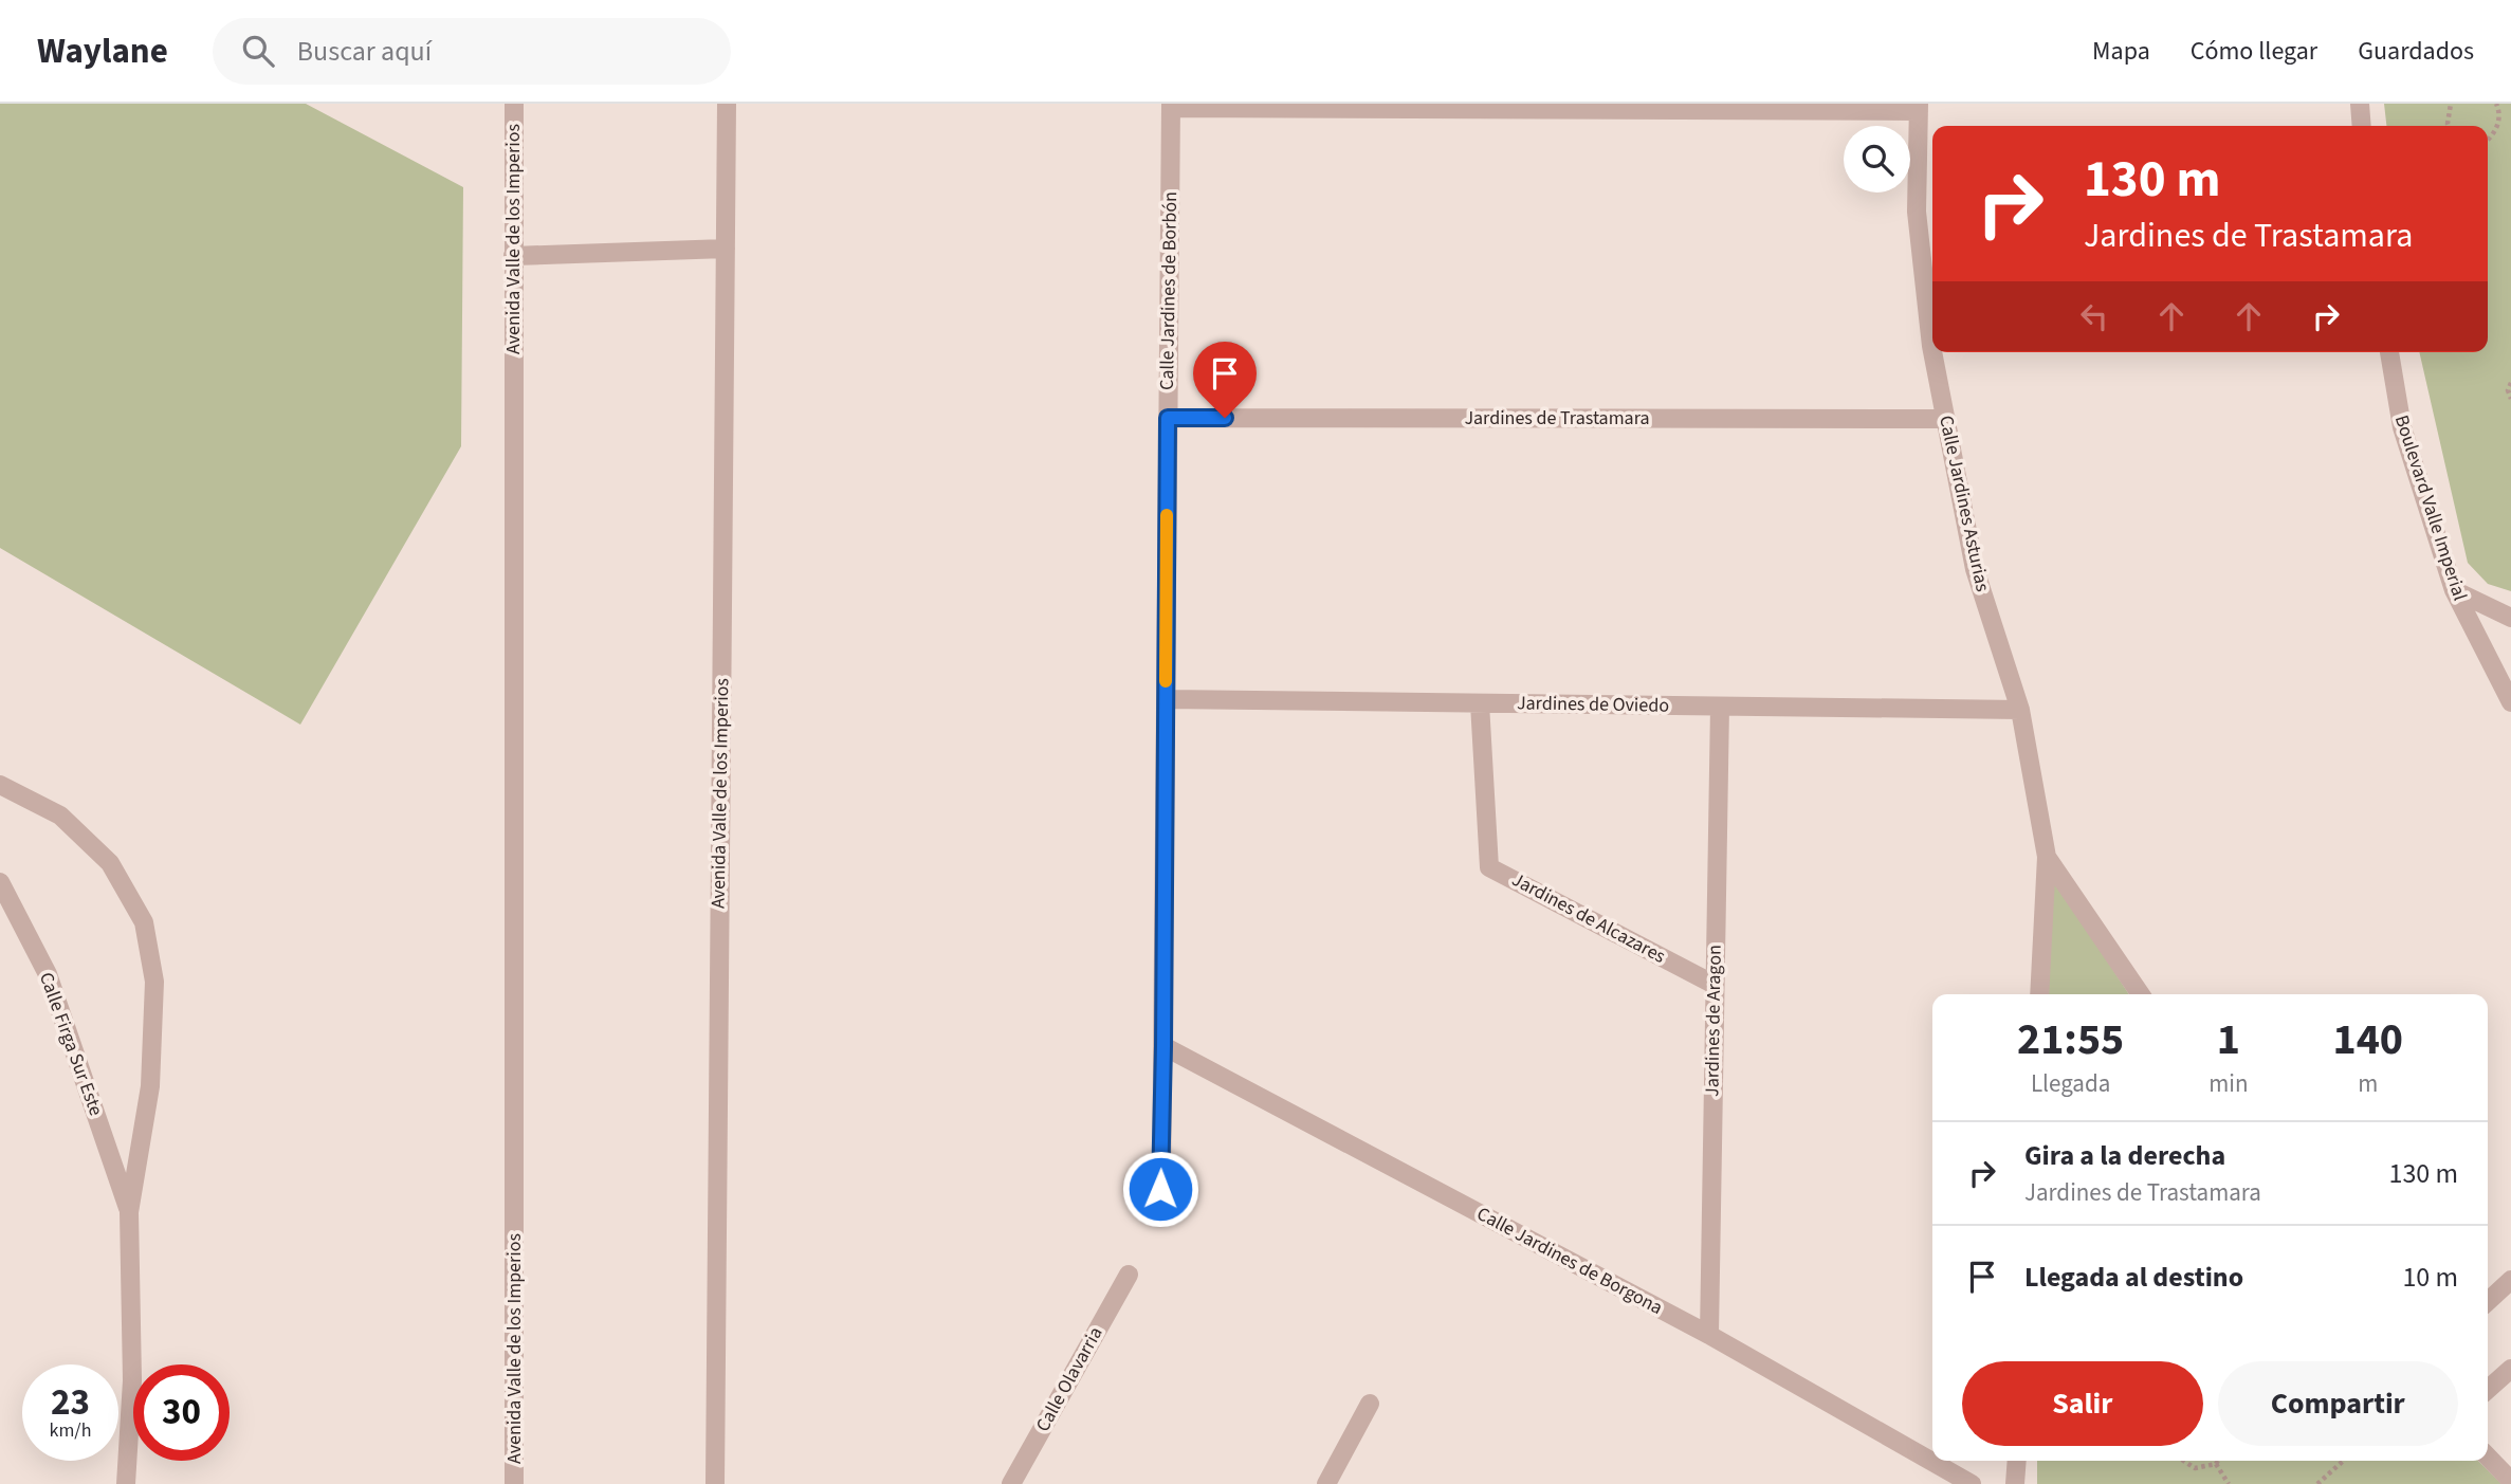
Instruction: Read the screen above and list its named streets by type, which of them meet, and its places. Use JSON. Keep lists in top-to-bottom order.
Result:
{
  "streets": {
    "street": [
      "Avenida Valle de los Imperios",
      "Calle Jardines de Borbón",
      "Jardines de Trastamara",
      "Calle Jardines Asturias",
      "Boulevard Valle Imperial",
      "Jardines de Oviedo",
      "Jardines de Alcazares",
      "Jardines de Aragon",
      "Calle Firga Sur Este",
      "Calle Jardines de Borgona",
      "Calle Olavarria"
    ]
  },
  "crossings": [
    ["Calle Jardines de Borbón", "Jardines de Trastamara"],
    ["Calle Jardines de Borbón", "Jardines de Oviedo"],
    ["Calle Jardines de Borbón", "Calle Jardines de Borgona"],
    ["Jardines de Trastamara", "Calle Jardines Asturias"],
    ["Calle Jardines Asturias", "Jardines de Oviedo"],
    ["Jardines de Oviedo", "Jardines de Alcazares"],
    ["Jardines de Oviedo", "Jardines de Aragon"],
    ["Jardines de Alcazares", "Jardines de Aragon"],
    ["Jardines de Aragon", "Calle Jardines de Borgona"]
  ],
  "page": {
    "header": "Waylane",
    "search": "Buscar aquí",
    "nav": ["Mapa", "Cómo llegar", "Guardados"],
    "turn": ["130 m", "Jardines de Trastamara"],
    "eta": [
      "21:55",
      "Llegada",
      "1",
      "min",
      "140",
      "m"
    ],
    "list": [
      {
        "name": "Gira a la derecha",
        "note": "Jardines de Trastamara",
        "value": "130 m"
      },
      {
        "name": "Llegada al destino",
        "value": "10 m"
      }
    ],
    "buttons": ["Salir", "Compartir"],
    "speed": "23 km/h",
    "limit": "30"
  }
}
